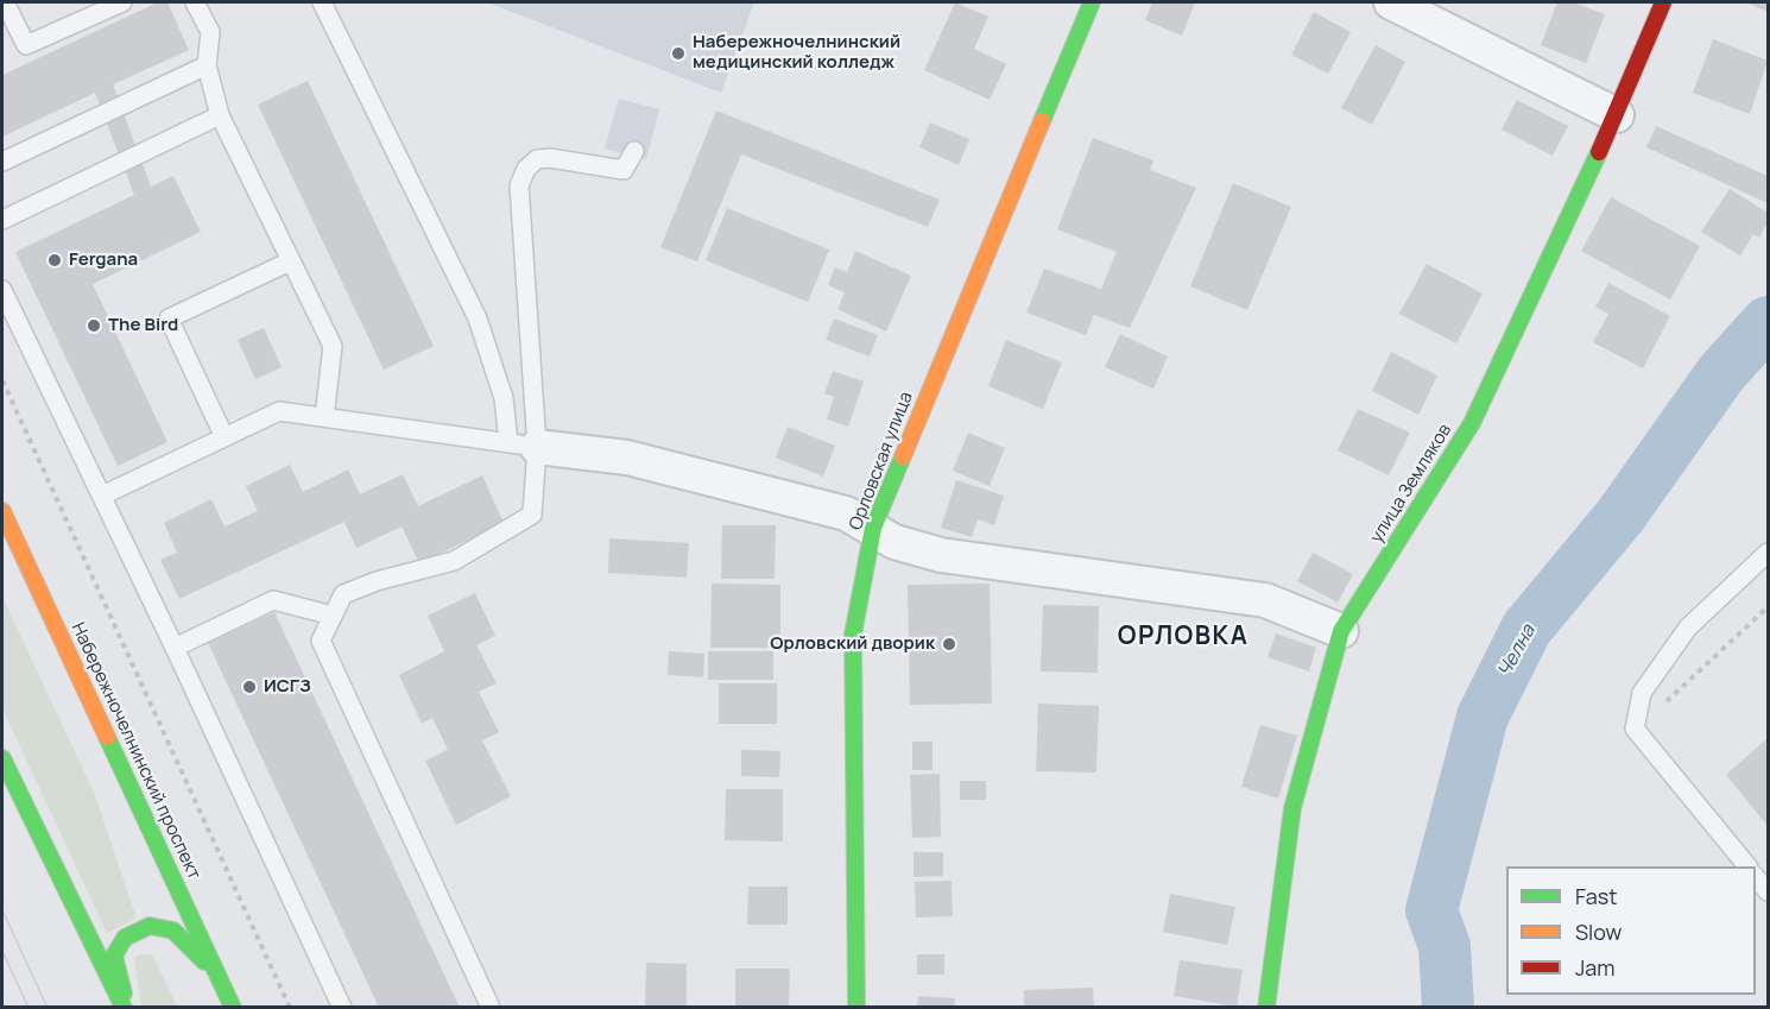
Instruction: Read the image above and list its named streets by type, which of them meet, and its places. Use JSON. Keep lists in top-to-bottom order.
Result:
{
  "streets": {
    "street": ["Орловская улица", "улица Земляков", "Набережночелнинский проспект"]
  },
  "districts": ["ОРЛОВКА"],
  "water": ["Челна"],
  "places": [
    "Набережночелнинский медицинский колледж",
    "Fergana",
    "The Bird",
    "Орловский дворик",
    "ИСГЗ"
  ],
  "legend": ["Fast", "Slow", "Jam"]
}
